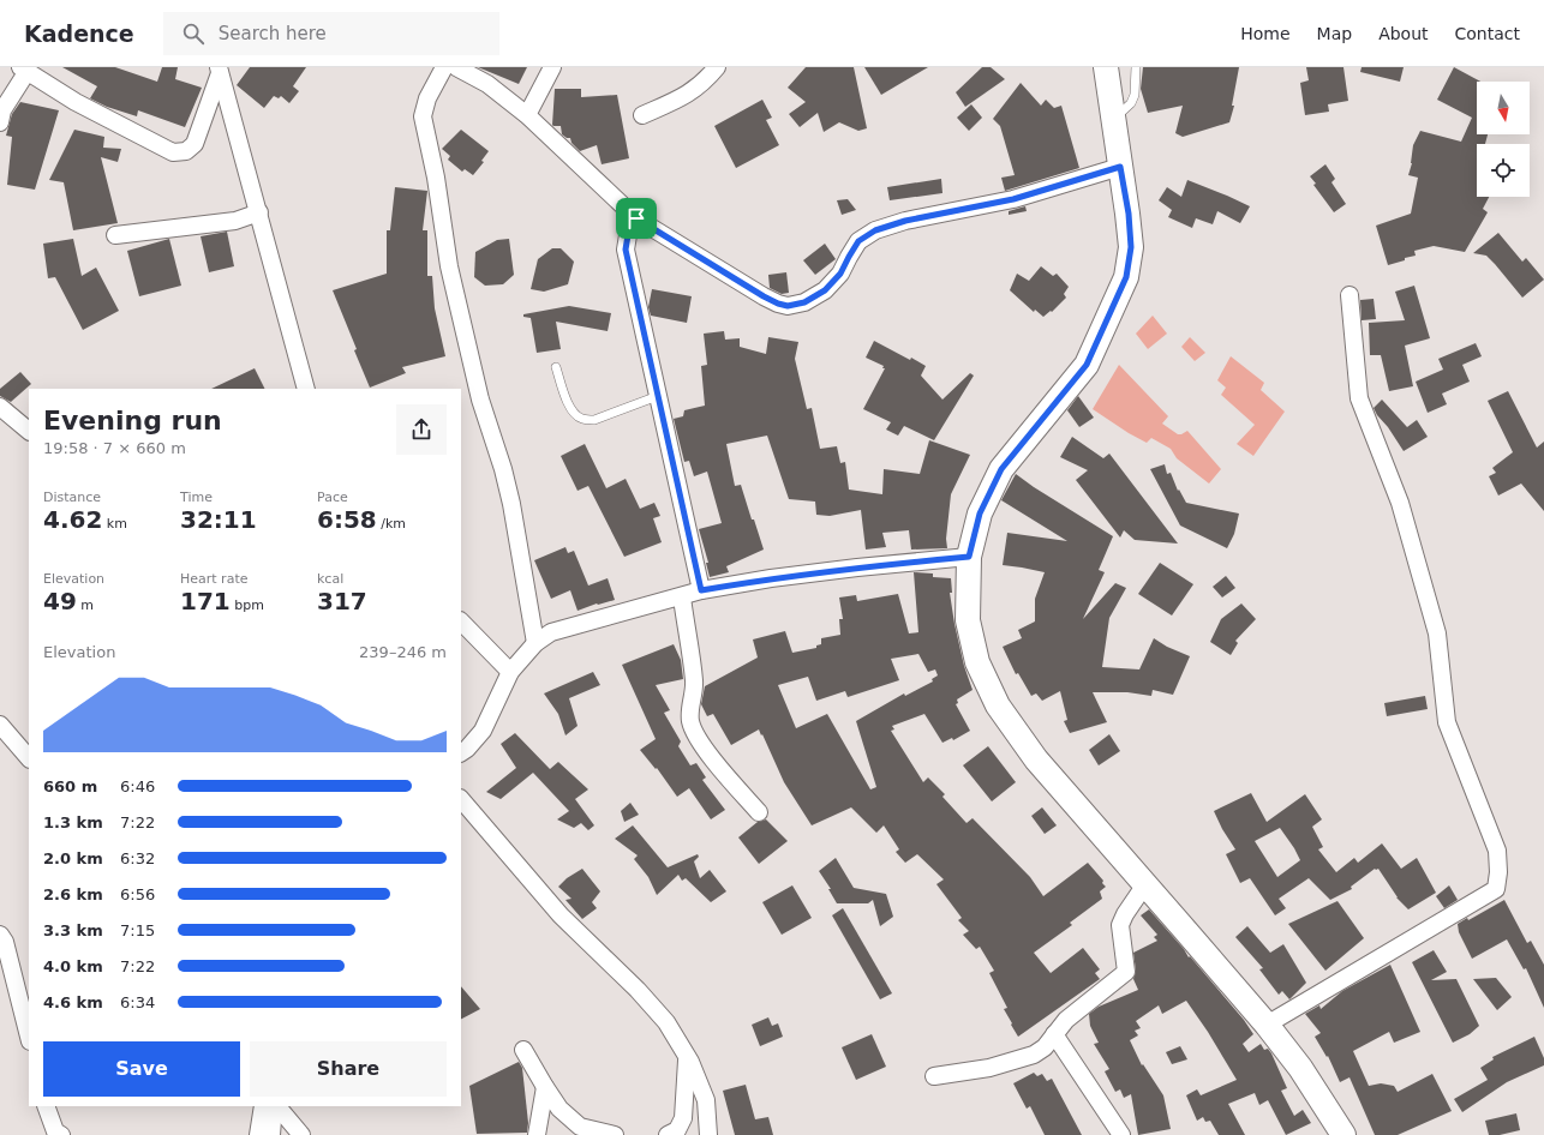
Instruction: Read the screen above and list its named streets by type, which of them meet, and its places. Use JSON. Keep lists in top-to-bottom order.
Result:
{
  "north": "bottom",
  "page": {
    "header": "Kadence",
    "search": "Search here",
    "nav": [
      "Home",
      "Map",
      "About",
      "Contact"
    ],
    "heading": ["Evening run", "19:58 · 7 × 660 m"],
    "stats": [
      ["Distance", "4.62 km"],
      ["Time", "32:11"],
      ["Pace", "6:58 /km"],
      ["Elevation", "49 m"],
      ["Heart rate", "171 bpm"],
      ["kcal", "317"]
    ],
    "chart": ["Elevation", "239–246 m"],
    "list": [
      {
        "name": "660 m",
        "note": "6:46"
      },
      {
        "name": "1.3 km",
        "note": "7:22"
      },
      {
        "name": "2.0 km",
        "note": "6:32"
      },
      {
        "name": "2.6 km",
        "note": "6:56"
      },
      {
        "name": "3.3 km",
        "note": "7:15"
      },
      {
        "name": "4.0 km",
        "note": "7:22"
      },
      {
        "name": "4.6 km",
        "note": "6:34"
      }
    ],
    "buttons": ["Save", "Share"]
  }
}
